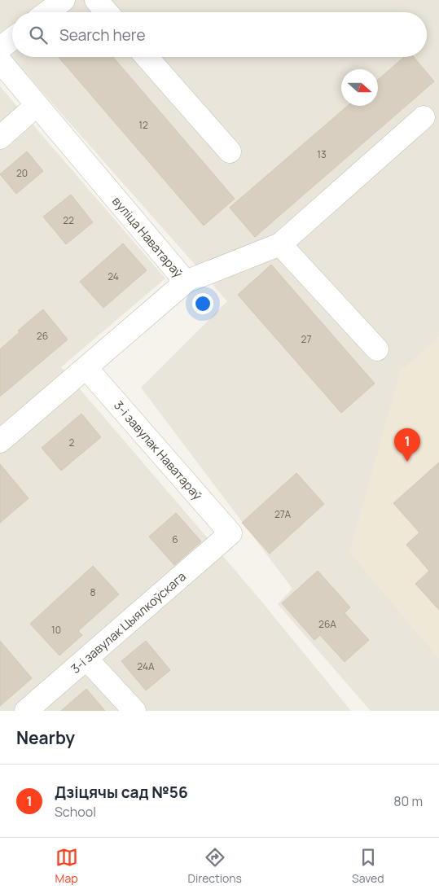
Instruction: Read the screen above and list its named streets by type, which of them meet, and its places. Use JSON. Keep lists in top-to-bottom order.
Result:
{
  "streets": {
    "street": ["вуліца Наватараў", "3-і завулак Наватараў", "3-і завулак Цыялкоўскага"]
  },
  "crossings": [
    ["вуліца Наватараў", "3-і завулак Наватараў"],
    ["3-і завулак Наватараў", "3-і завулак Цыялкоўскага"]
  ],
  "house_numbers": [
    "12",
    "13",
    "20",
    "22",
    "24",
    "26",
    "27",
    "2",
    "27А",
    "6",
    "8",
    "26А",
    "10",
    "24А"
  ],
  "north": "right",
  "page": {
    "search": "Search here",
    "pins": "1",
    "heading": "Nearby",
    "list": [
      {
        "mark": "1",
        "name": "Дзіцячы сад №56",
        "note": "School",
        "value": "80 m"
      }
    ],
    "nav": ["Map", "Directions", "Saved"]
  }
}
